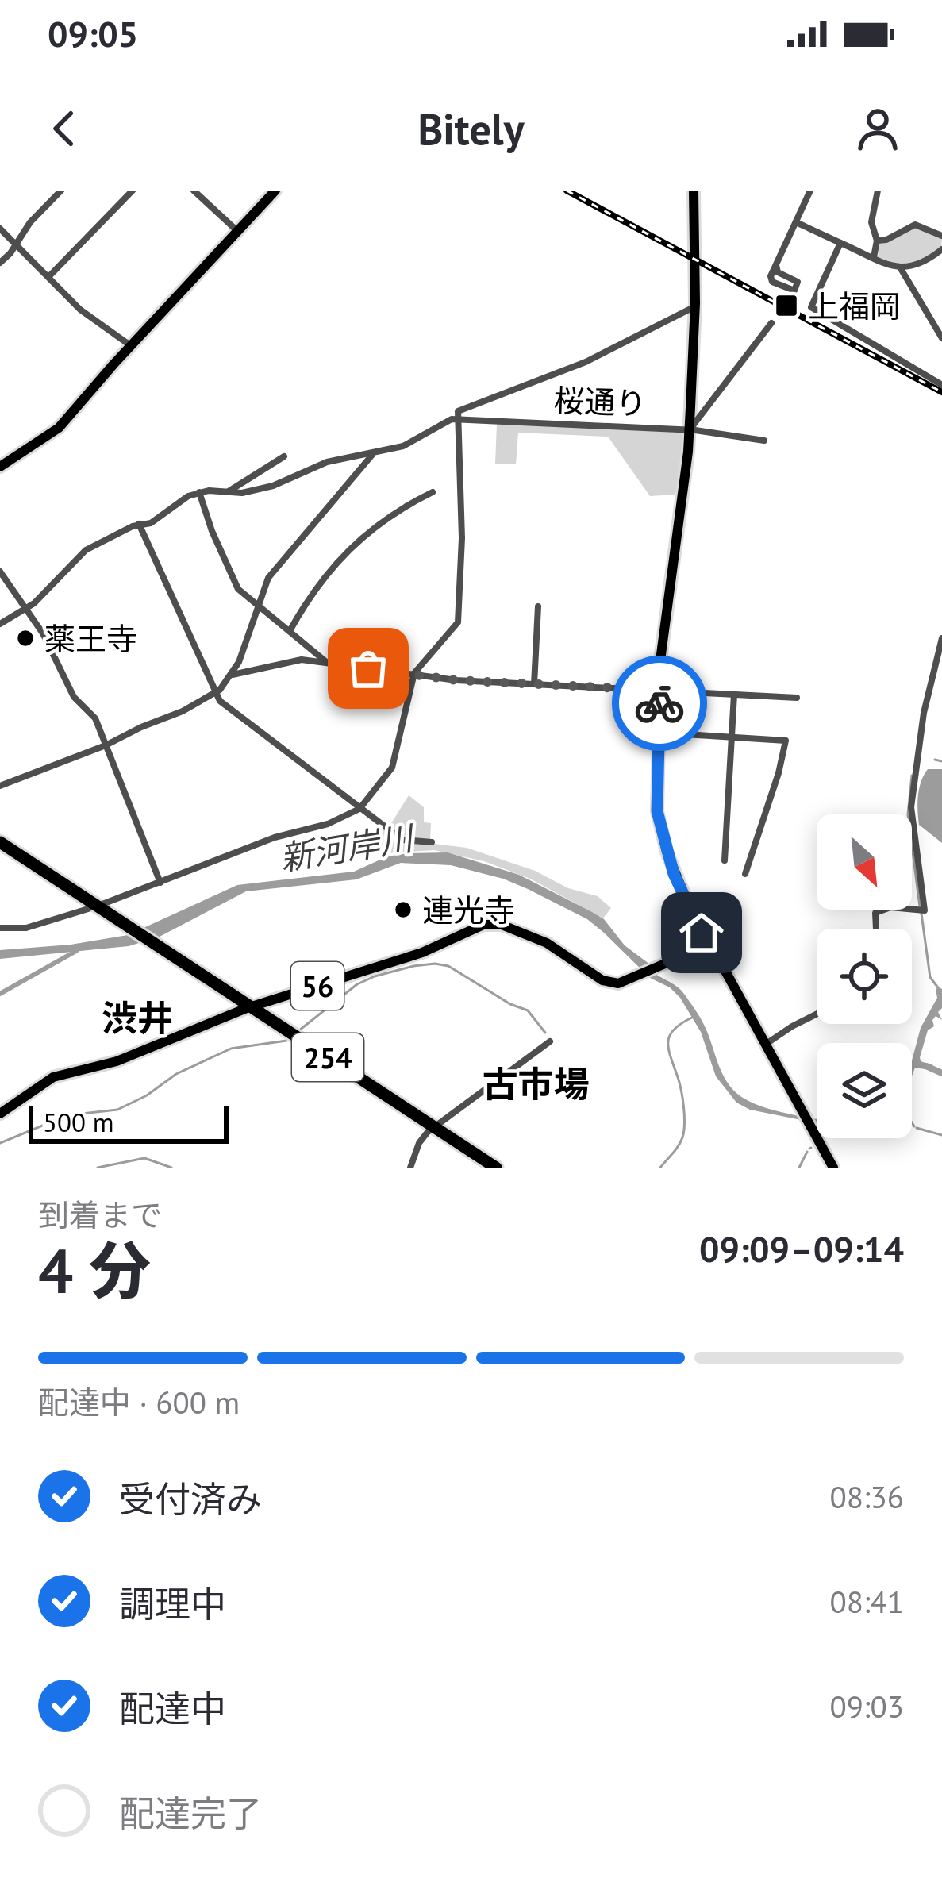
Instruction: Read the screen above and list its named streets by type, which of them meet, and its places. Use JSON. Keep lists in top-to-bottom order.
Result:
{
  "streets": {
    "highway": ["254"],
    "main road": ["56"],
    "street": ["桜通り"]
  },
  "crossings": [
    ["56", "254"]
  ],
  "districts": ["渋井", "古市場"],
  "water": ["新河岸川"],
  "places": {
    "transit": ["上福岡"],
    "other": ["薬王寺", "連光寺"]
  },
  "scale_bar": "500 m",
  "north": "bottom right",
  "page": {
    "status": "09:05",
    "header": "Bitely",
    "scale": "500 m",
    "heading": ["4 分", "到着まで", "09:09–09:14"],
    "bar": "配達中 · 600 m",
    "list": [
      ["受付済み", "08:36"],
      ["調理中", "08:41"],
      ["配達中", "09:03"],
      "配達完了"
    ]
  }
}
